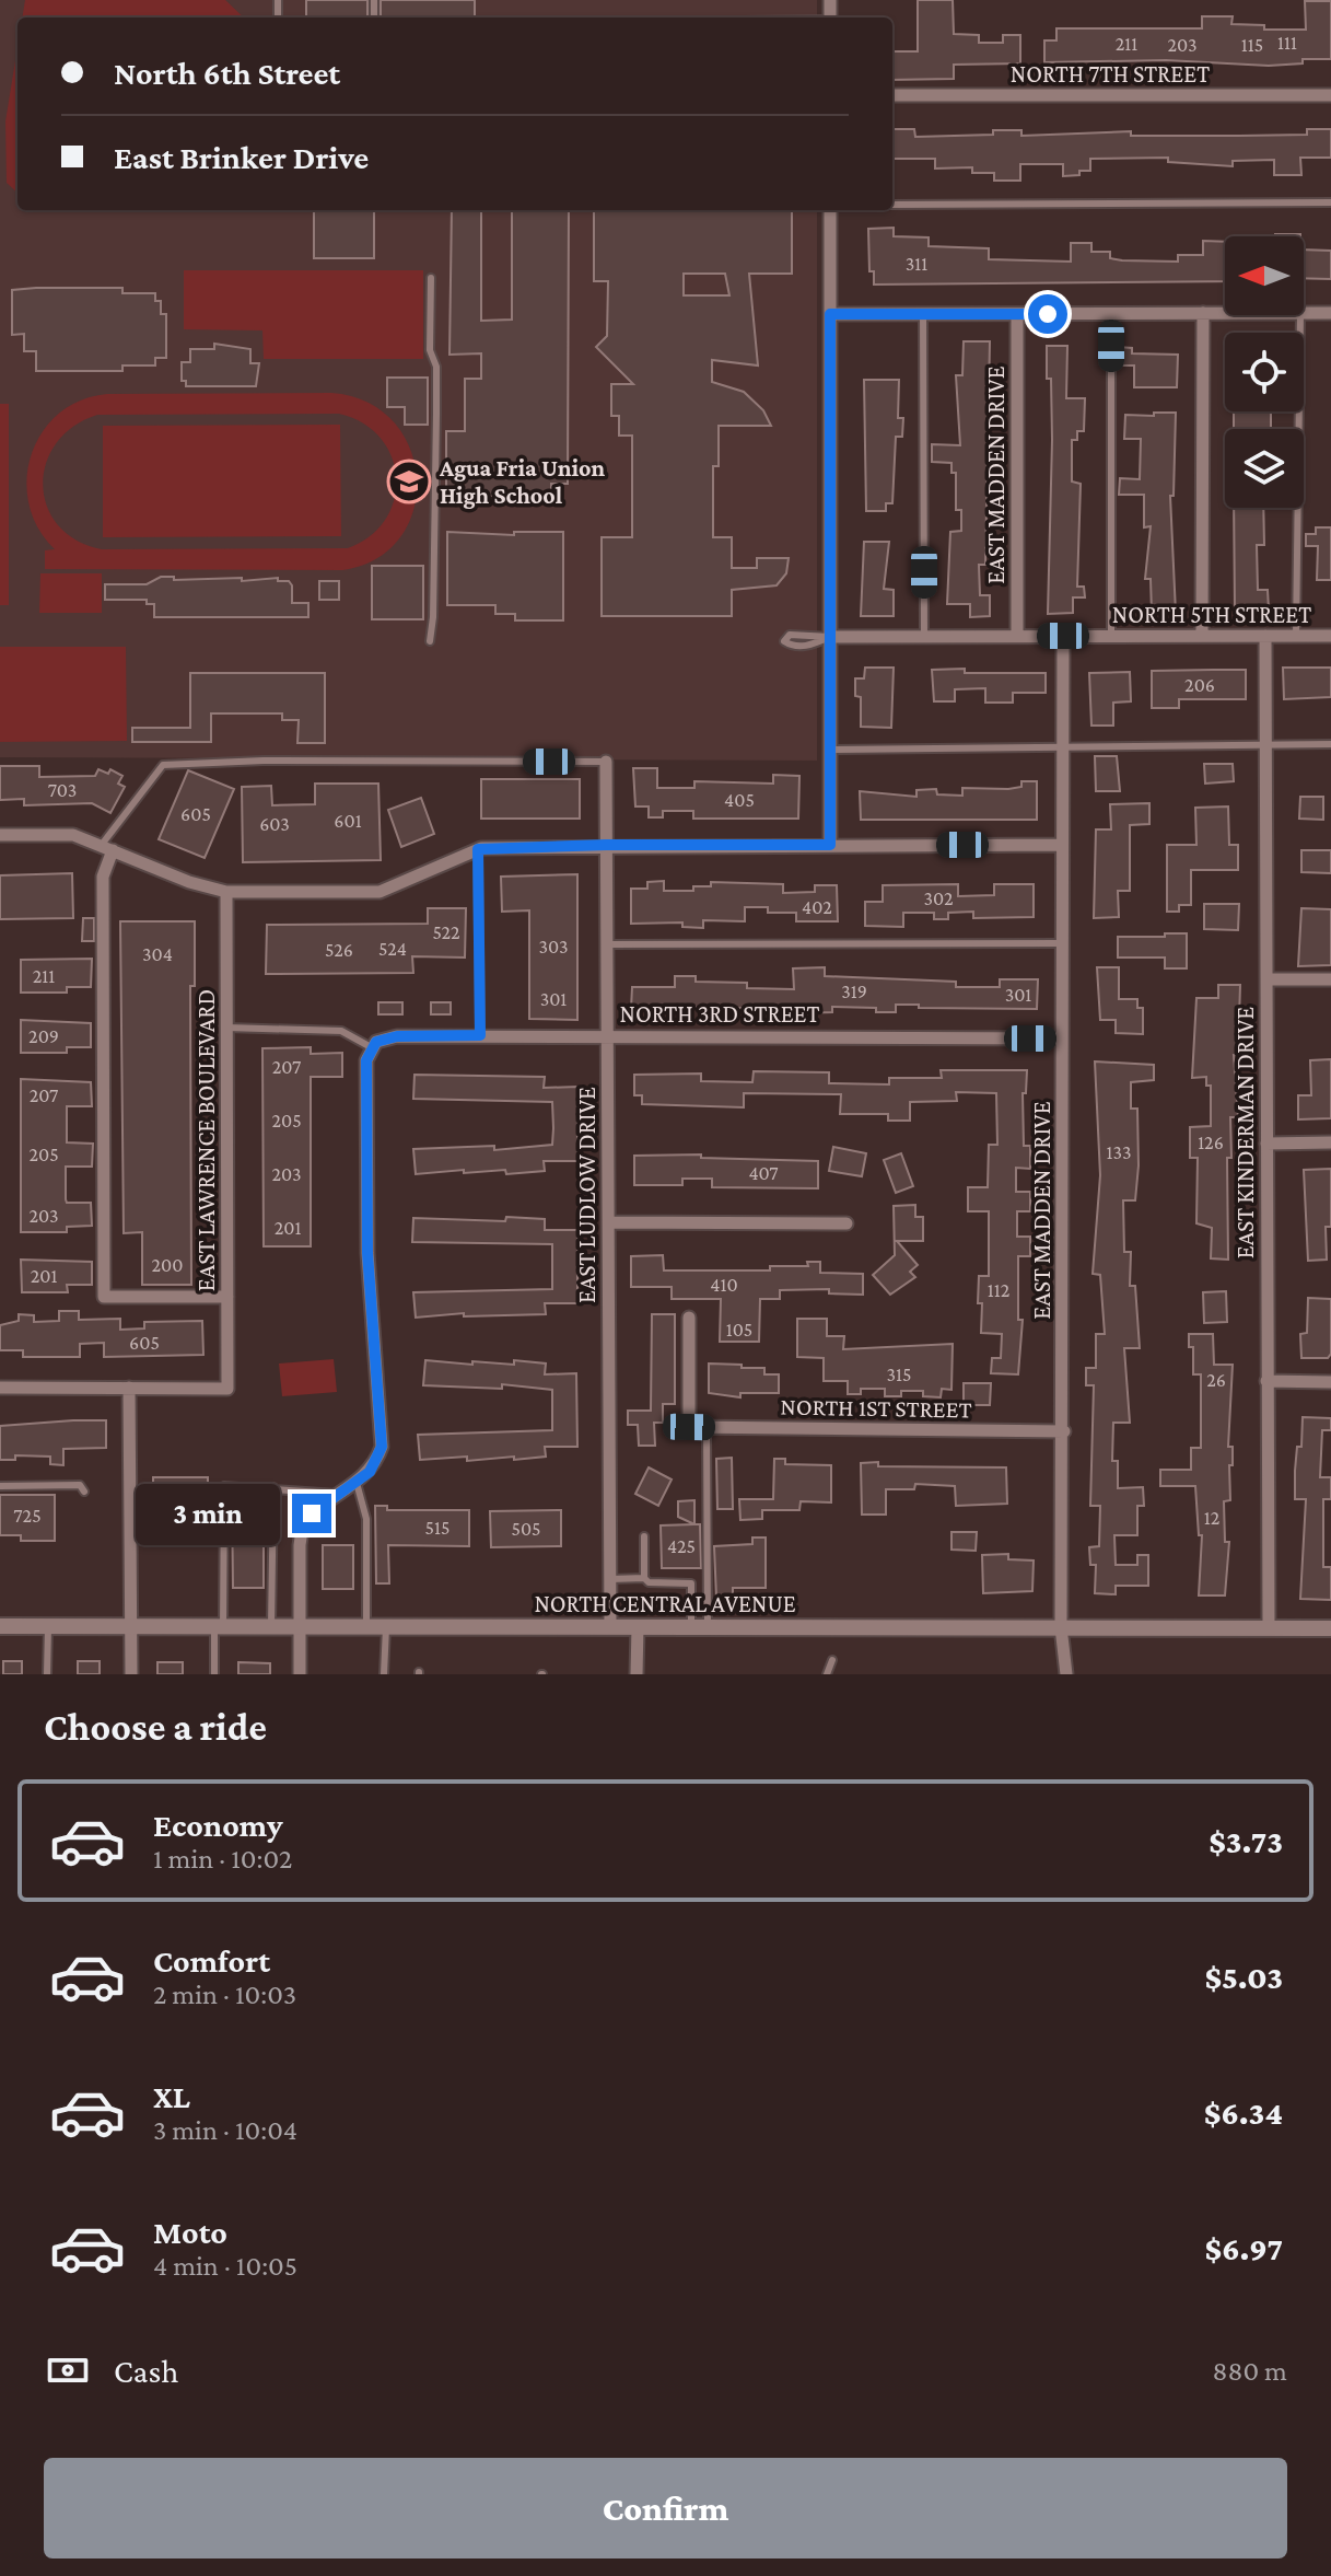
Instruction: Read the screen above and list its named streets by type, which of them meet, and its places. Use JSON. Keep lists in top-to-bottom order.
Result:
{
  "streets": {
    "street": [
      "NORTH 7TH STREET",
      "EAST MADDEN DRIVE",
      "NORTH 5TH STREET",
      "NORTH 3RD STREET",
      "EAST KINDERMAN DRIVE",
      "EAST LAWRENCE BOULEVARD",
      "EAST LUDLOW DRIVE",
      "NORTH 1ST STREET",
      "NORTH CENTRAL AVENUE"
    ]
  },
  "crossings": [
    ["EAST MADDEN DRIVE", "NORTH 5TH STREET"],
    ["EAST MADDEN DRIVE", "NORTH 3RD STREET"],
    ["EAST MADDEN DRIVE", "NORTH 1ST STREET"],
    ["EAST MADDEN DRIVE", "NORTH CENTRAL AVENUE"],
    ["NORTH 5TH STREET", "EAST KINDERMAN DRIVE"],
    ["NORTH 3RD STREET", "EAST LUDLOW DRIVE"],
    ["EAST KINDERMAN DRIVE", "NORTH CENTRAL AVENUE"],
    ["EAST LUDLOW DRIVE", "NORTH CENTRAL AVENUE"]
  ],
  "places": {
    "school or university": ["Agua Fria Union High School"]
  },
  "house_numbers": [
    "111",
    "211",
    "203",
    "115",
    "311",
    "206",
    "703",
    "405",
    "605",
    "601",
    "603",
    "302",
    "402",
    "522",
    "303",
    "524",
    "526",
    "304",
    "211",
    "319",
    "301",
    "301",
    "209",
    "207",
    "207",
    "205",
    "126",
    "133",
    "205",
    "407",
    "203",
    "203",
    "201",
    "200",
    "201",
    "410",
    "112",
    "105",
    "605",
    "315",
    "26",
    "725",
    "12",
    "515",
    "505",
    "425"
  ],
  "north": "left",
  "page": {
    "banner": ["North 6th Street", "East Brinker Drive"],
    "bubble": "3 min",
    "heading": "Choose a ride",
    "list": [
      {
        "name": "Economy",
        "note": "1 min · 10:02",
        "value": "$3.73"
      },
      {
        "name": "Comfort",
        "note": "2 min · 10:03",
        "value": "$5.03"
      },
      {
        "name": "XL",
        "note": "3 min · 10:04",
        "value": "$6.34"
      },
      {
        "name": "Moto",
        "note": "4 min · 10:05",
        "value": "$6.97"
      }
    ],
    "pay": ["Cash", "880 m"],
    "buttons": "Confirm"
  }
}
